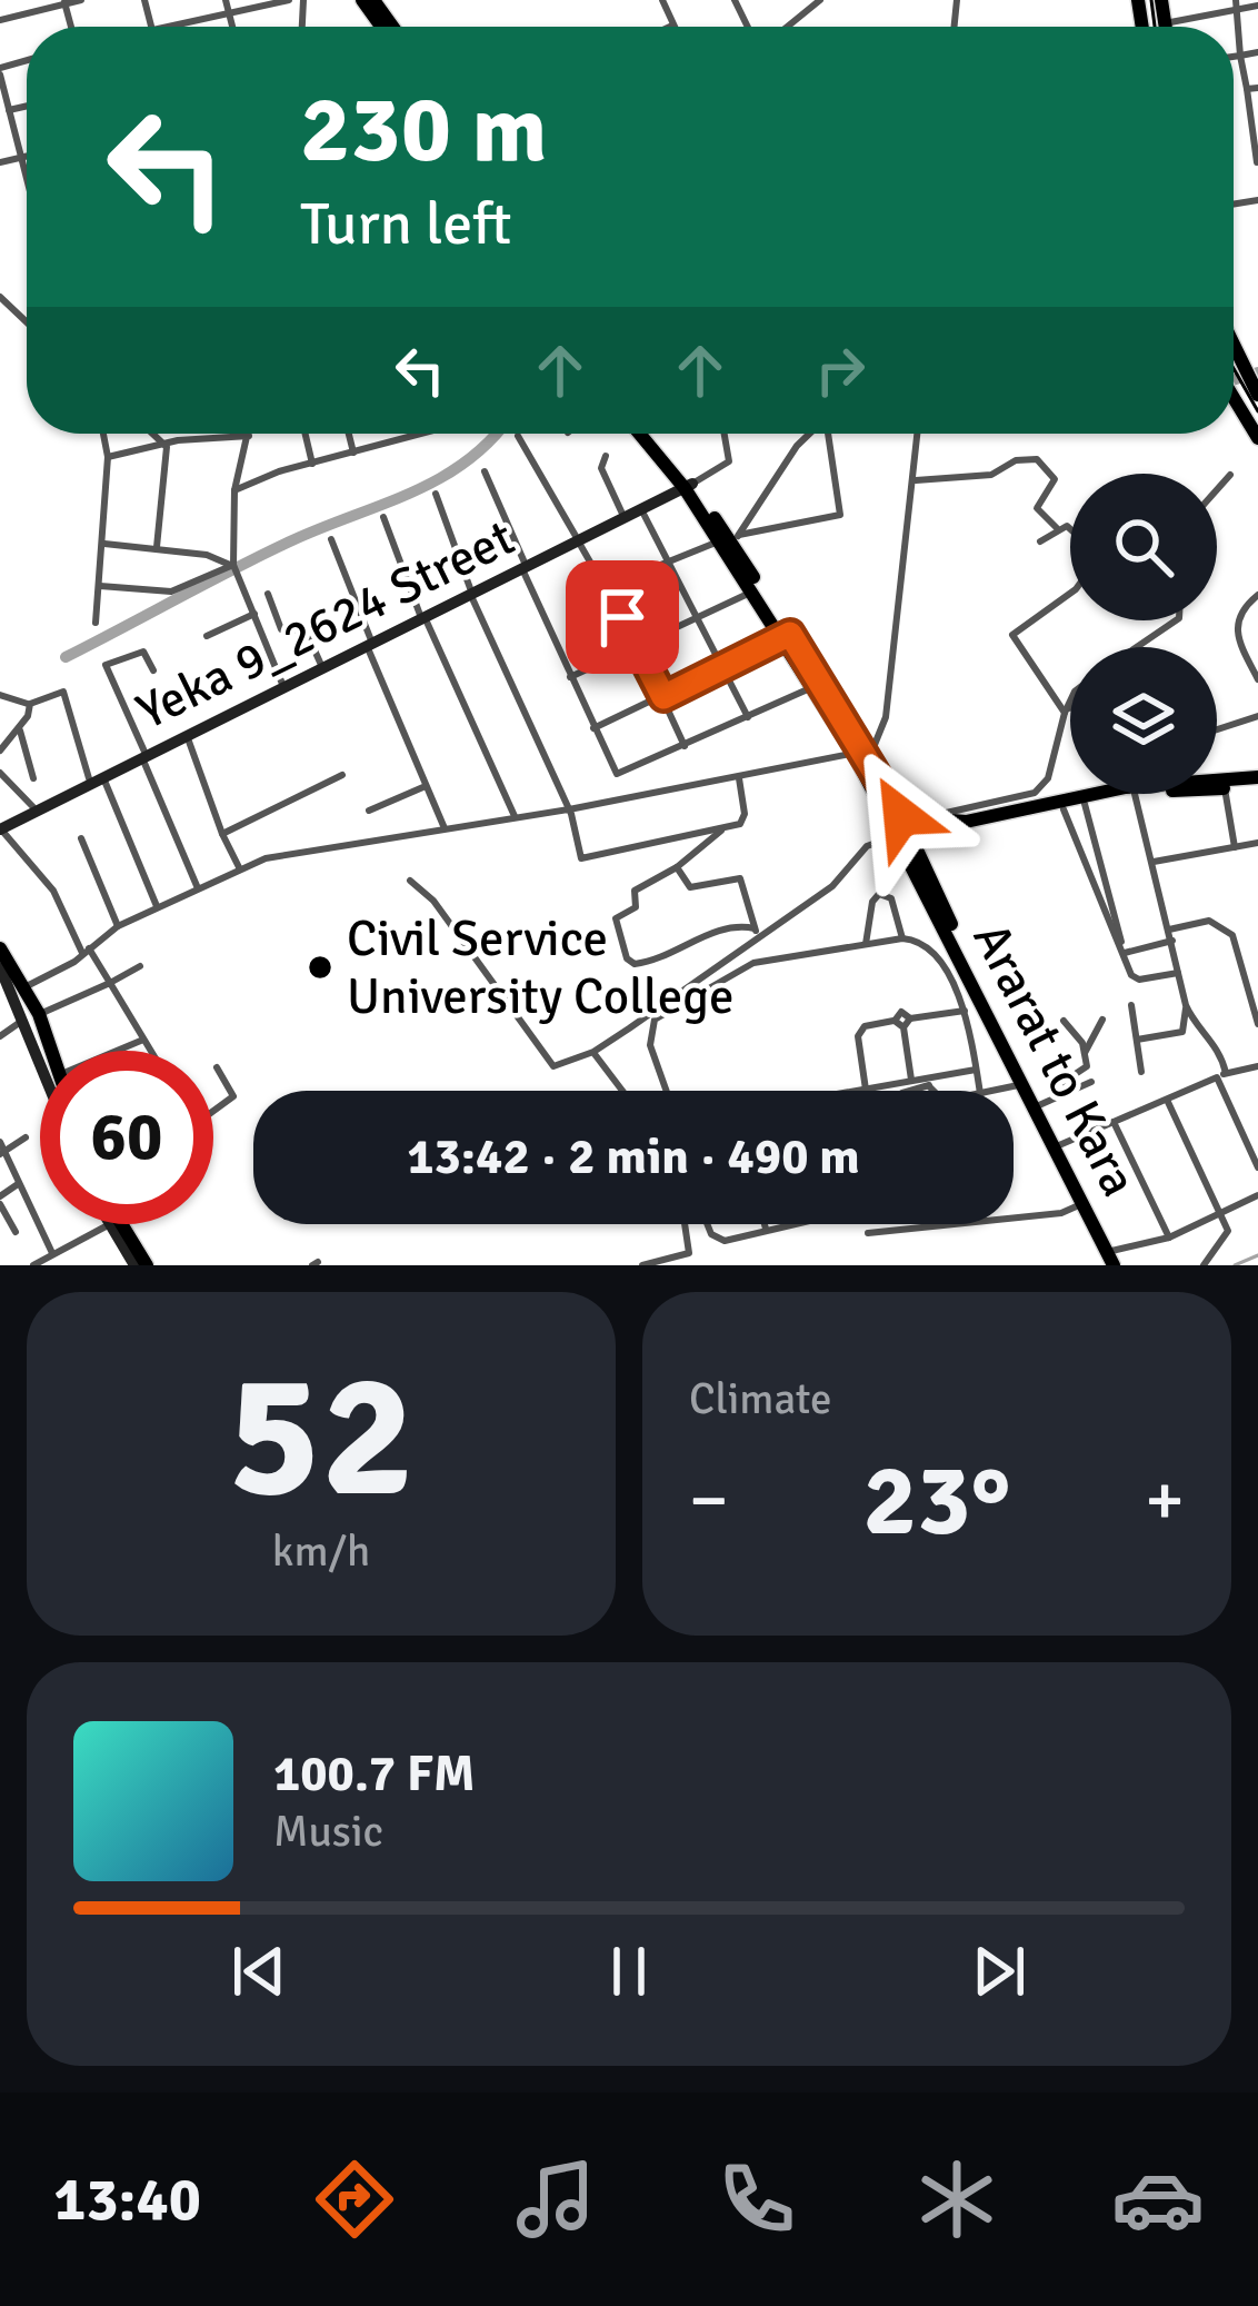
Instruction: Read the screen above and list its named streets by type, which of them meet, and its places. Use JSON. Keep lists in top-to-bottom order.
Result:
{
  "streets": {
    "main road": ["Yeka 9_2624 Street", "Ararat to Kara"]
  },
  "crossings": [
    ["Yeka 9_2624 Street", "Ararat to Kara"]
  ],
  "places": ["Civil Service University College"],
  "page": {
    "turn": ["230 m", "Turn left"],
    "limit": "60",
    "trip": "13:42 · 2 min · 490 m",
    "tile": [
      ["52", "km/h"],
      "Climate"
    ],
    "heat": ["−", "23°", "+"],
    "song": ["100.7 FM", "Music"],
    "tabs": "13:40"
  }
}
